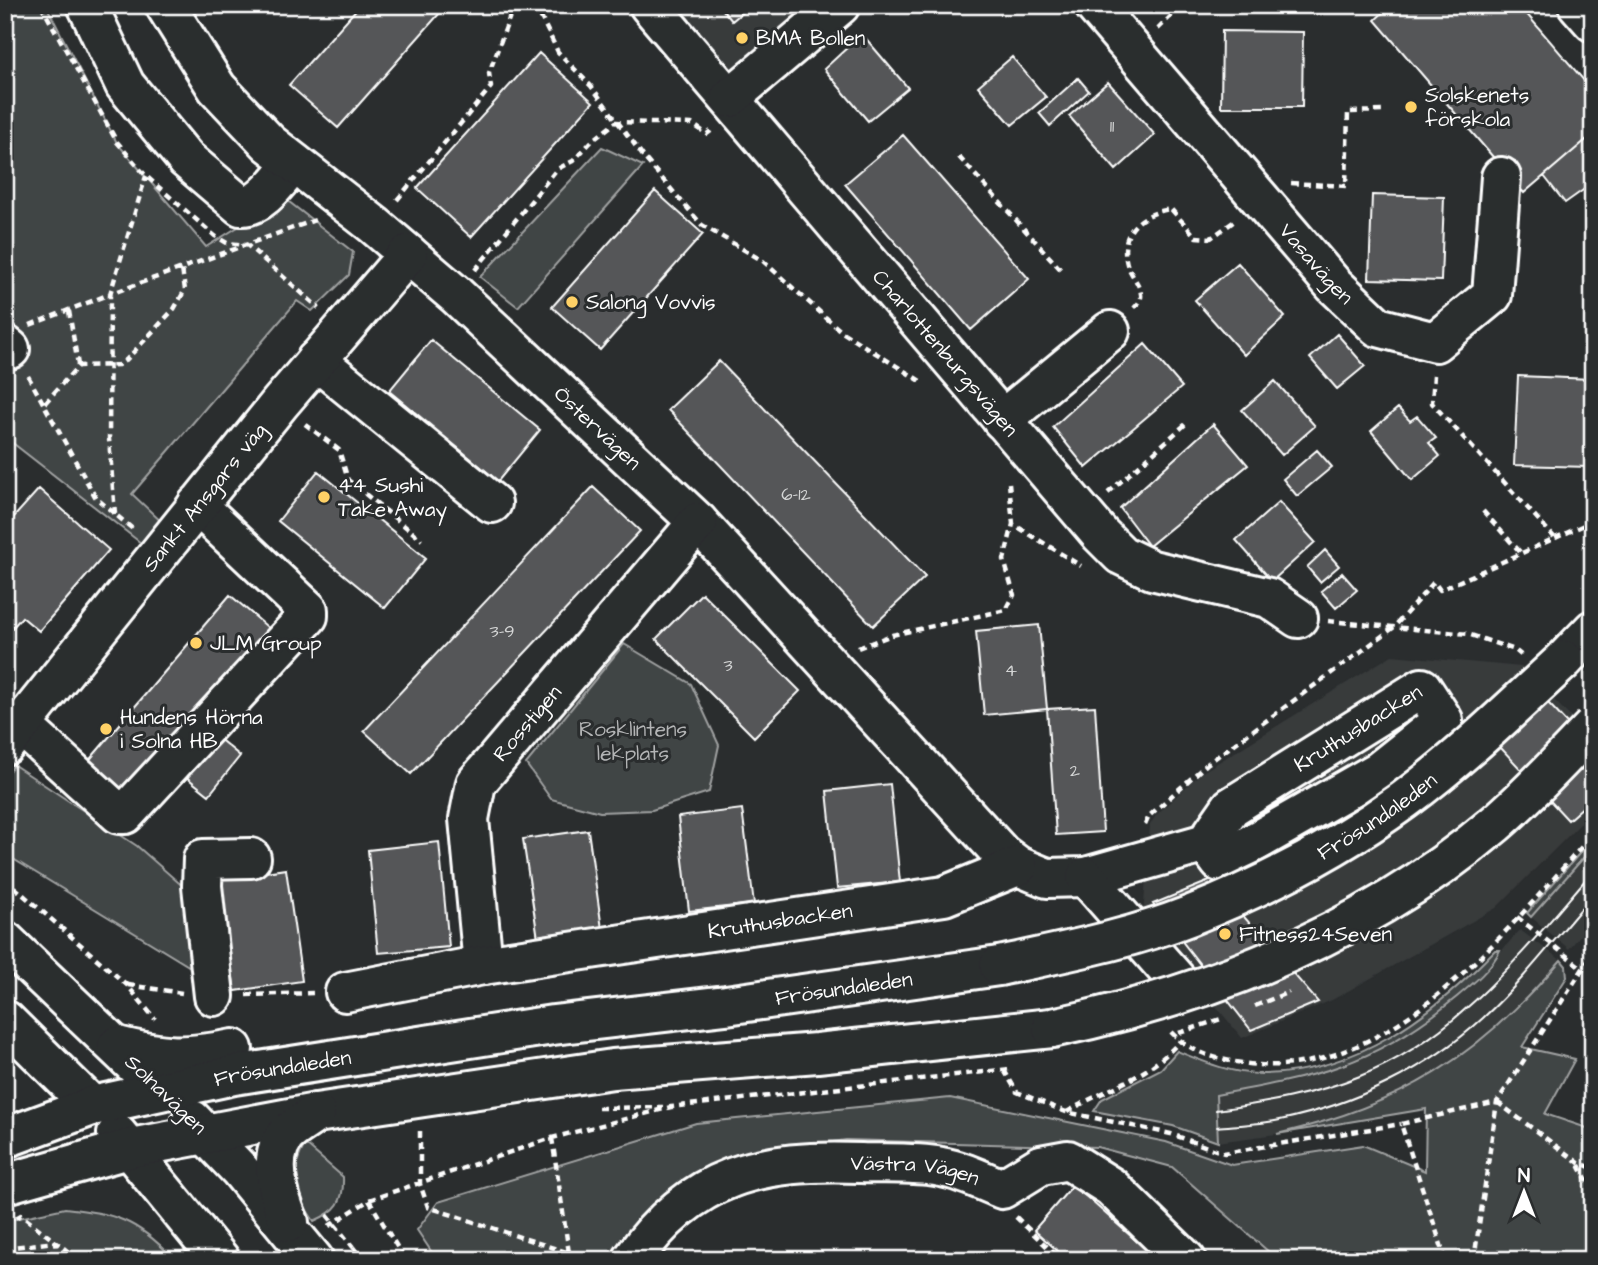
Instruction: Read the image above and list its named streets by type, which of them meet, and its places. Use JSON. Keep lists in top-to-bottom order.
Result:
{
  "streets": {
    "street": [
      "Vasavägen",
      "Charlottenburgsvägen",
      "Östervägen",
      "Sankt Ansgars väg",
      "Rosstigen",
      "Kruthusbacken",
      "Frösundaleden",
      "Solnavägen",
      "Västra Vägen"
    ]
  },
  "crossings": [
    ["Östervägen", "Sankt Ansgars väg"],
    ["Östervägen", "Rosstigen"],
    ["Östervägen", "Kruthusbacken"],
    ["Rosstigen", "Kruthusbacken"],
    ["Frösundaleden", "Solnavägen"]
  ],
  "parks": ["Rosklintens lekplats"],
  "places": [
    "BMA Bollen",
    "Solskenets förskola",
    "Salong Vovvis",
    "44 Sushi Take Away",
    "JLM Group",
    "Hundens Hörna i Solna HB",
    "Fitness24Seven"
  ],
  "house_numbers": [
    "11",
    "6-12",
    "3-9",
    "3",
    "4",
    "2"
  ],
  "north": "top"
}
